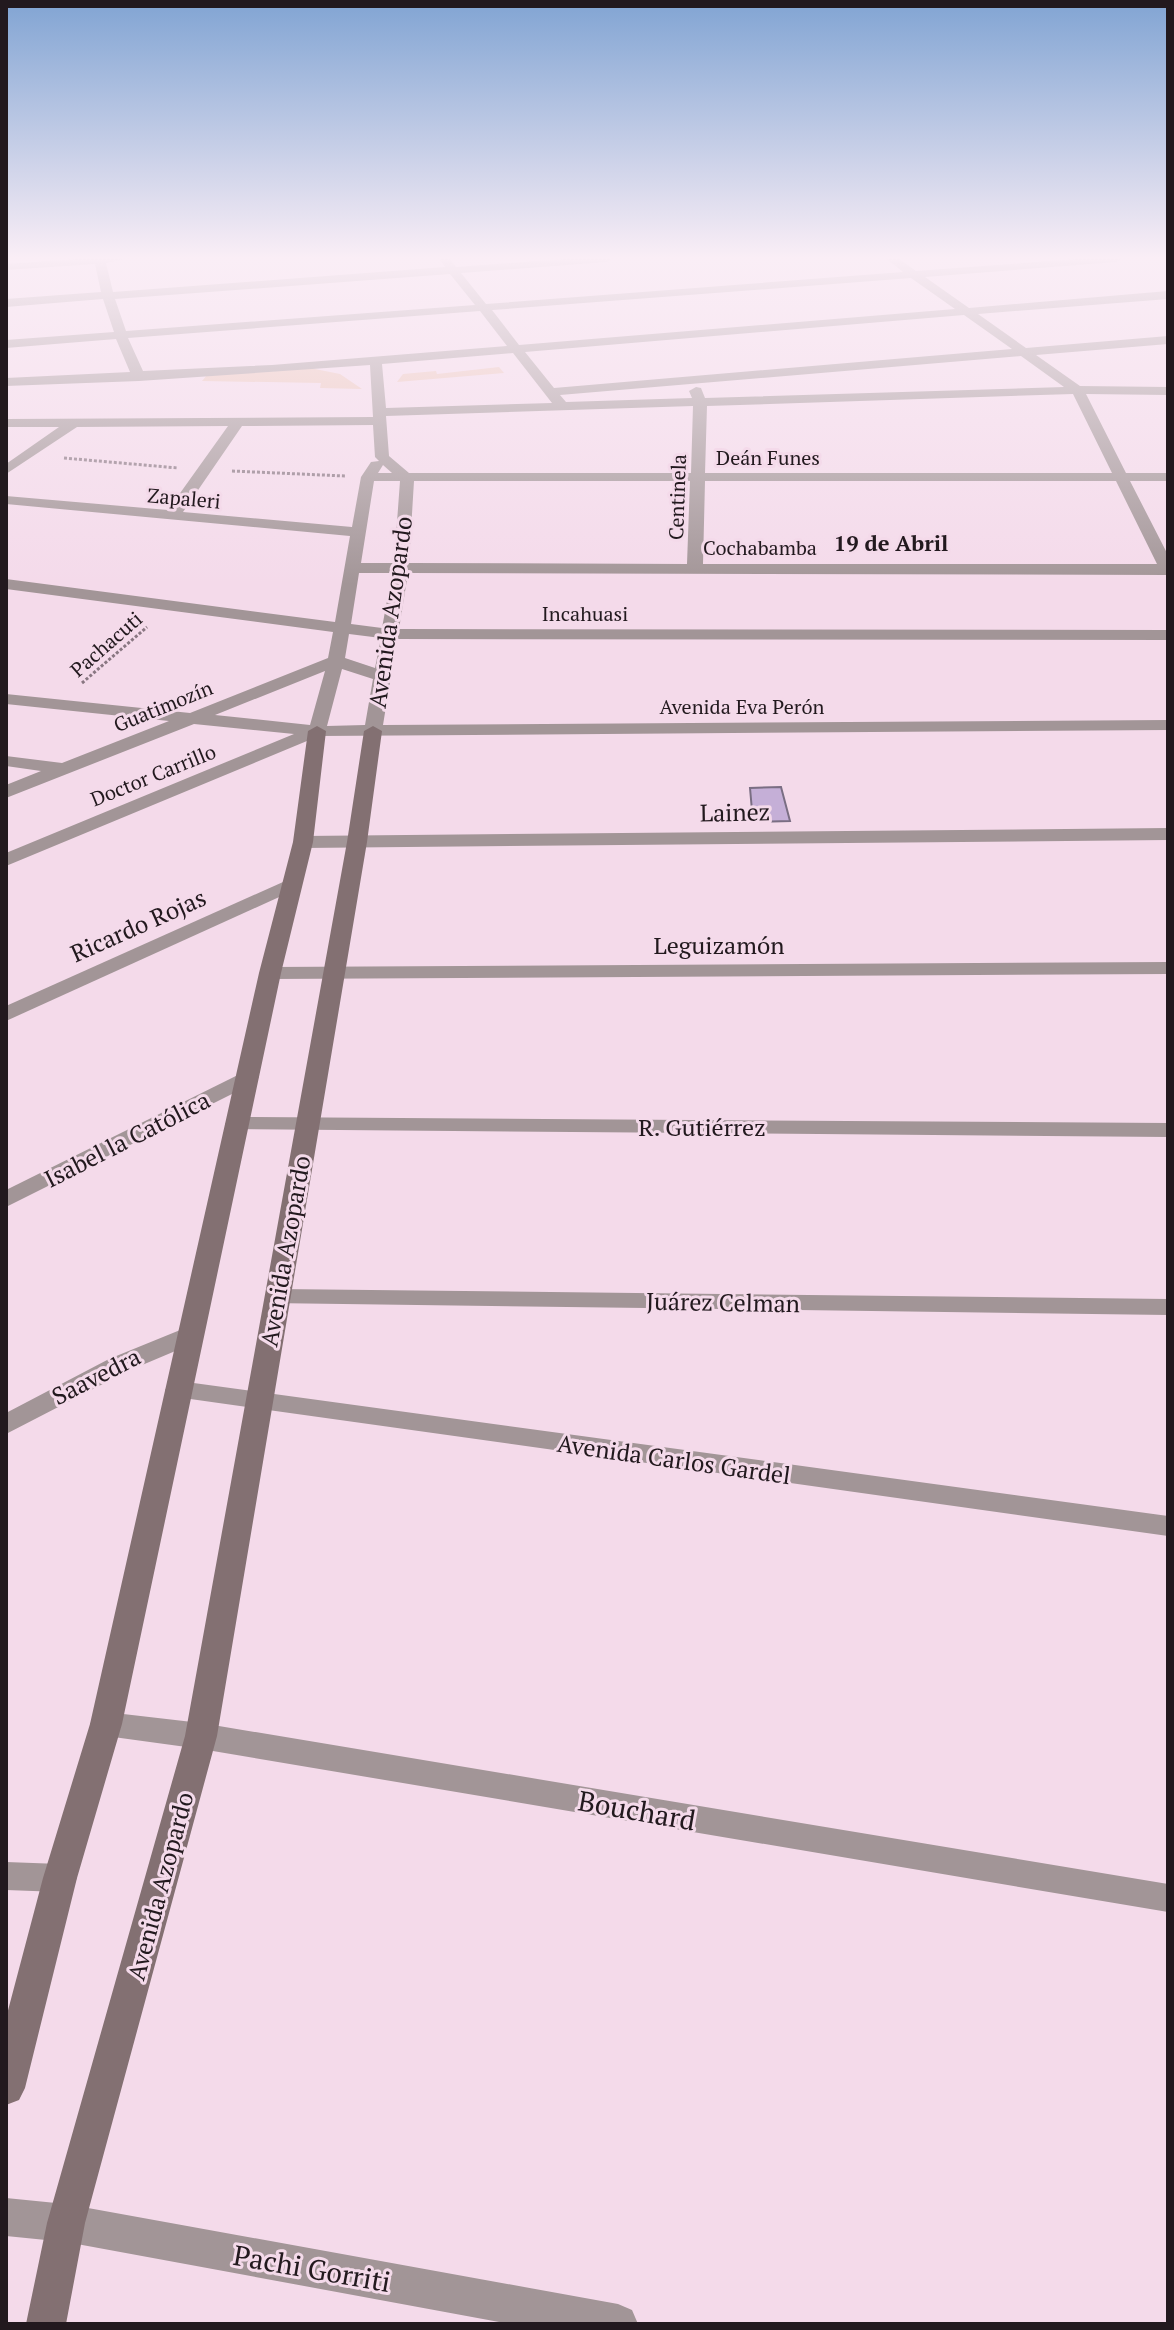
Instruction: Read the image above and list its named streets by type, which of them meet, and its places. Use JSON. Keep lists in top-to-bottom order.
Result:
{
  "streets": {
    "street": [
      "Deán Funes",
      "Centinela",
      "Zapaleri",
      "Cochabamba",
      "Avenida Azopardo",
      "Incahuasi",
      "Guatimozín",
      "Avenida Eva Perón",
      "Doctor Carrillo",
      "Lainez",
      "Ricardo Rojas",
      "Leguizamón",
      "R. Gutiérrez",
      "Isabel la Católica",
      "Juárez Celman",
      "Saavedra",
      "Avenida Carlos Gardel",
      "Bouchard",
      "Pachi Gorriti"
    ],
    "path": ["Pachacuti"]
  },
  "crossings": [
    ["Deán Funes", "Centinela"],
    ["Deán Funes", "Avenida Azopardo"],
    ["Centinela", "Cochabamba"],
    ["Zapaleri", "Avenida Azopardo"],
    ["Cochabamba", "Avenida Azopardo"],
    ["Avenida Azopardo", "Incahuasi"],
    ["Avenida Azopardo", "Guatimozín"],
    ["Avenida Azopardo", "Avenida Eva Perón"],
    ["Avenida Azopardo", "Doctor Carrillo"],
    ["Avenida Azopardo", "Lainez"],
    ["Avenida Azopardo", "Ricardo Rojas"],
    ["Avenida Azopardo", "Leguizamón"],
    ["Avenida Azopardo", "R. Gutiérrez"],
    ["Avenida Azopardo", "Isabel la Católica"],
    ["Avenida Azopardo", "Juárez Celman"],
    ["Avenida Azopardo", "Saavedra"],
    ["Avenida Azopardo", "Avenida Carlos Gardel"],
    ["Avenida Azopardo", "Bouchard"],
    ["Avenida Azopardo", "Pachi Gorriti"],
    ["Incahuasi", "Pachacuti"],
    ["Pachacuti", "Avenida Eva Perón"],
    ["Guatimozín", "Avenida Eva Perón"],
    ["Avenida Eva Perón", "Doctor Carrillo"]
  ],
  "districts": ["19 de Abril"]
}
